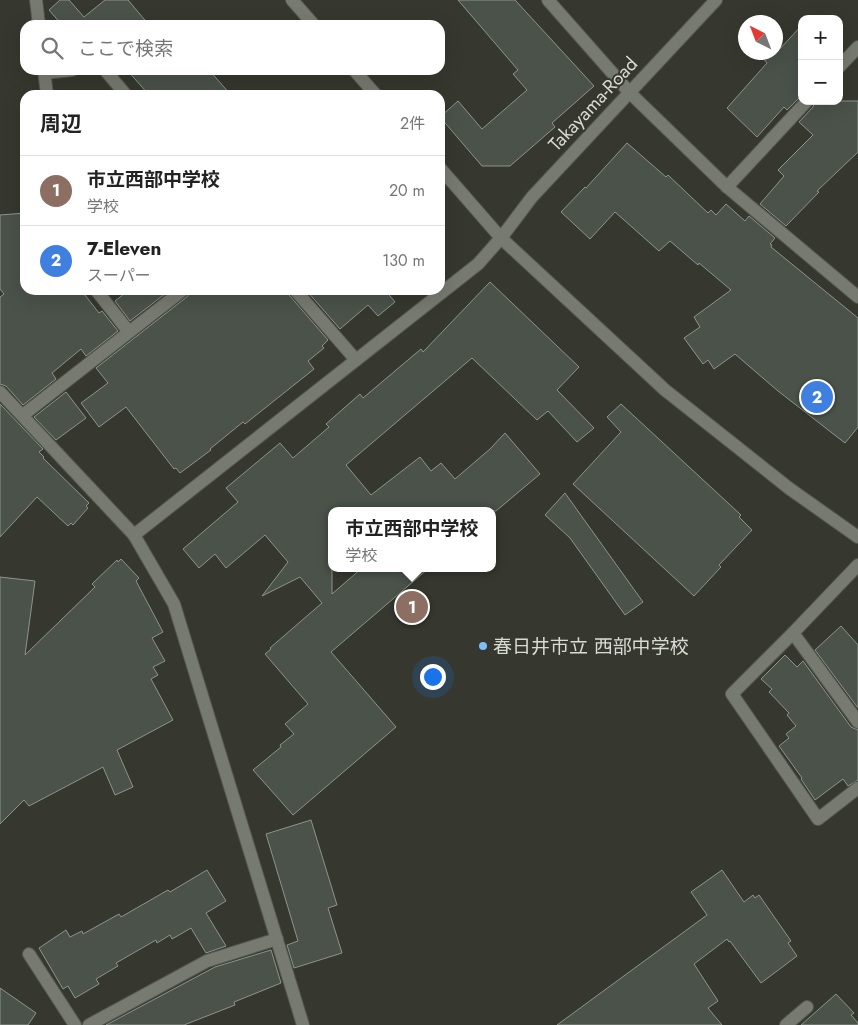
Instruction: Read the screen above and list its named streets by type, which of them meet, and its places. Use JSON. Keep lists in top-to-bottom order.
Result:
{
  "streets": {
    "street": ["Takayama-Road"]
  },
  "places": ["春日井市立 西部中学校"],
  "north": "top left",
  "page": {
    "map_buttons": ["+", "−"],
    "search": "ここで検索",
    "heading": ["周辺", "2件"],
    "list": [
      {
        "mark": "1",
        "name": "市立西部中学校",
        "note": "学校",
        "value": "20 m"
      },
      {
        "mark": "2",
        "name": "7-Eleven",
        "note": "スーパー",
        "value": "130 m"
      }
    ],
    "pins": ["2", "1"],
    "popup": ["市立西部中学校", "学校"]
  }
}
